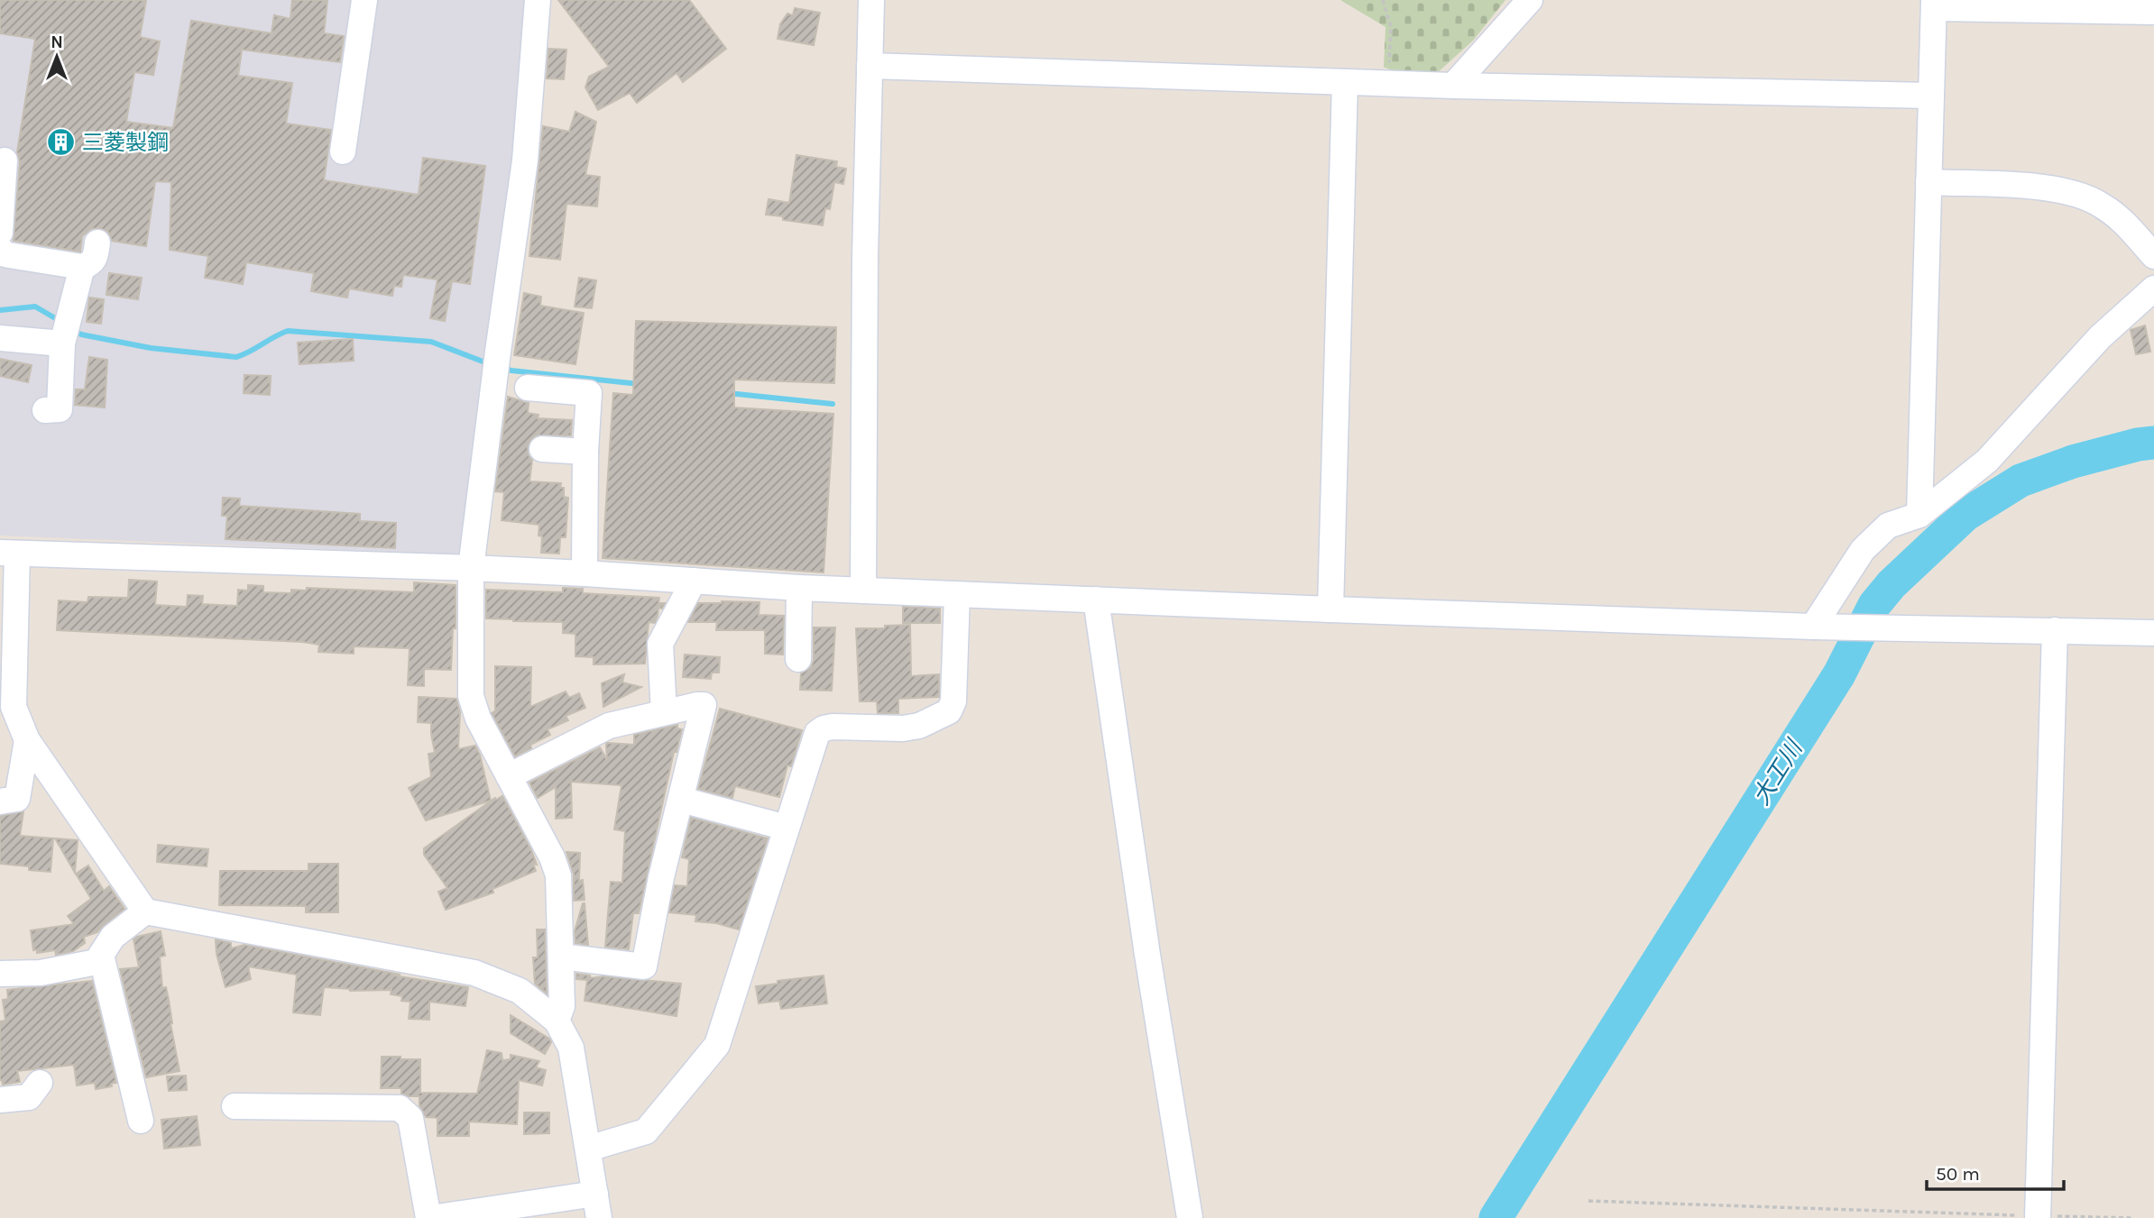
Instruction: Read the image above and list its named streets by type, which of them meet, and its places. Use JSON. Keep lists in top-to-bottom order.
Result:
{
  "water": ["大工川"],
  "places": {
    "building": ["三菱製鋼"]
  },
  "scale_bar": "50 m",
  "north": "top"
}
